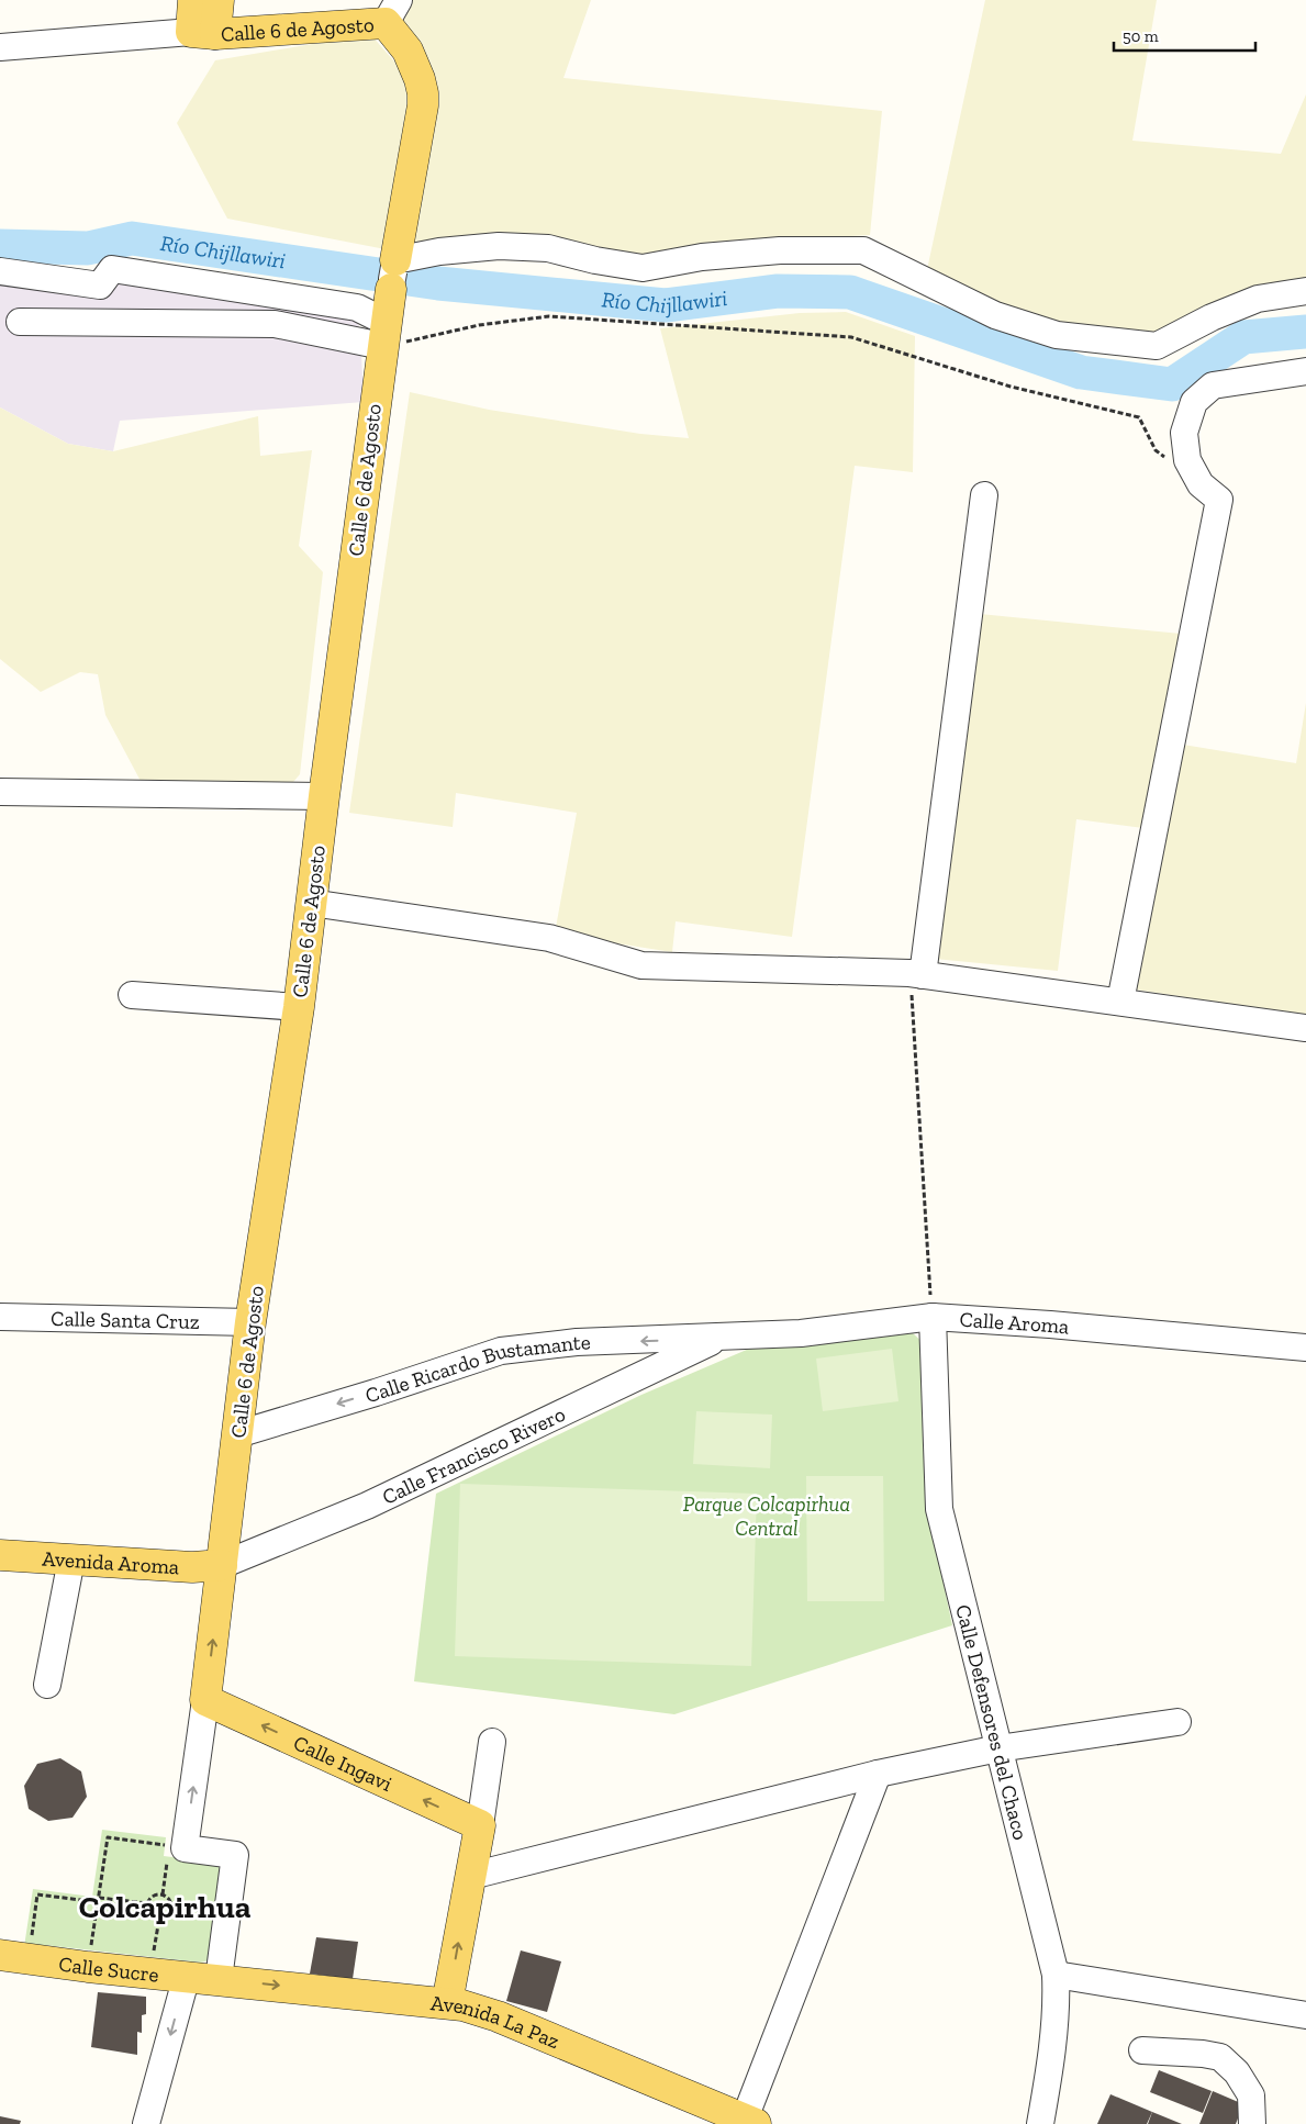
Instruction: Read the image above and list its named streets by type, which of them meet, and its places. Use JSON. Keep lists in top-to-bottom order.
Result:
{
  "streets": {
    "main road": [
      "Calle 6 de Agosto",
      "Avenida Aroma",
      "Calle Ingavi",
      "Calle Sucre",
      "Avenida La Paz"
    ],
    "street": [
      "Calle Santa Cruz",
      "Calle Aroma",
      "Calle Ricardo Bustamante",
      "Calle Francisco Rivero",
      "Calle Defensores del Chaco"
    ]
  },
  "crossings": [
    ["Calle 6 de Agosto", "Calle Santa Cruz"],
    ["Calle 6 de Agosto", "Calle Ricardo Bustamante"],
    ["Calle 6 de Agosto", "Calle Francisco Rivero"],
    ["Calle 6 de Agosto", "Avenida Aroma"],
    ["Calle 6 de Agosto", "Calle Ingavi"],
    ["Calle 6 de Agosto", "Calle Sucre"],
    ["Calle 6 de Agosto", "Avenida La Paz"],
    ["Calle Aroma", "Calle Ricardo Bustamante"],
    ["Calle Aroma", "Calle Francisco Rivero"],
    ["Calle Aroma", "Calle Defensores del Chaco"],
    ["Calle Ricardo Bustamante", "Calle Francisco Rivero"],
    ["Calle Francisco Rivero", "Avenida Aroma"],
    ["Calle Sucre", "Avenida La Paz"]
  ],
  "one_way": ["Calle Ricardo Bustamante", "Calle Ingavi", "Avenida La Paz"],
  "districts": ["Colcapirhua"],
  "water": ["Río Chijllawiri"],
  "parks": ["Parque Colcapirhua Central"],
  "scale_bar": "50 m"
}
